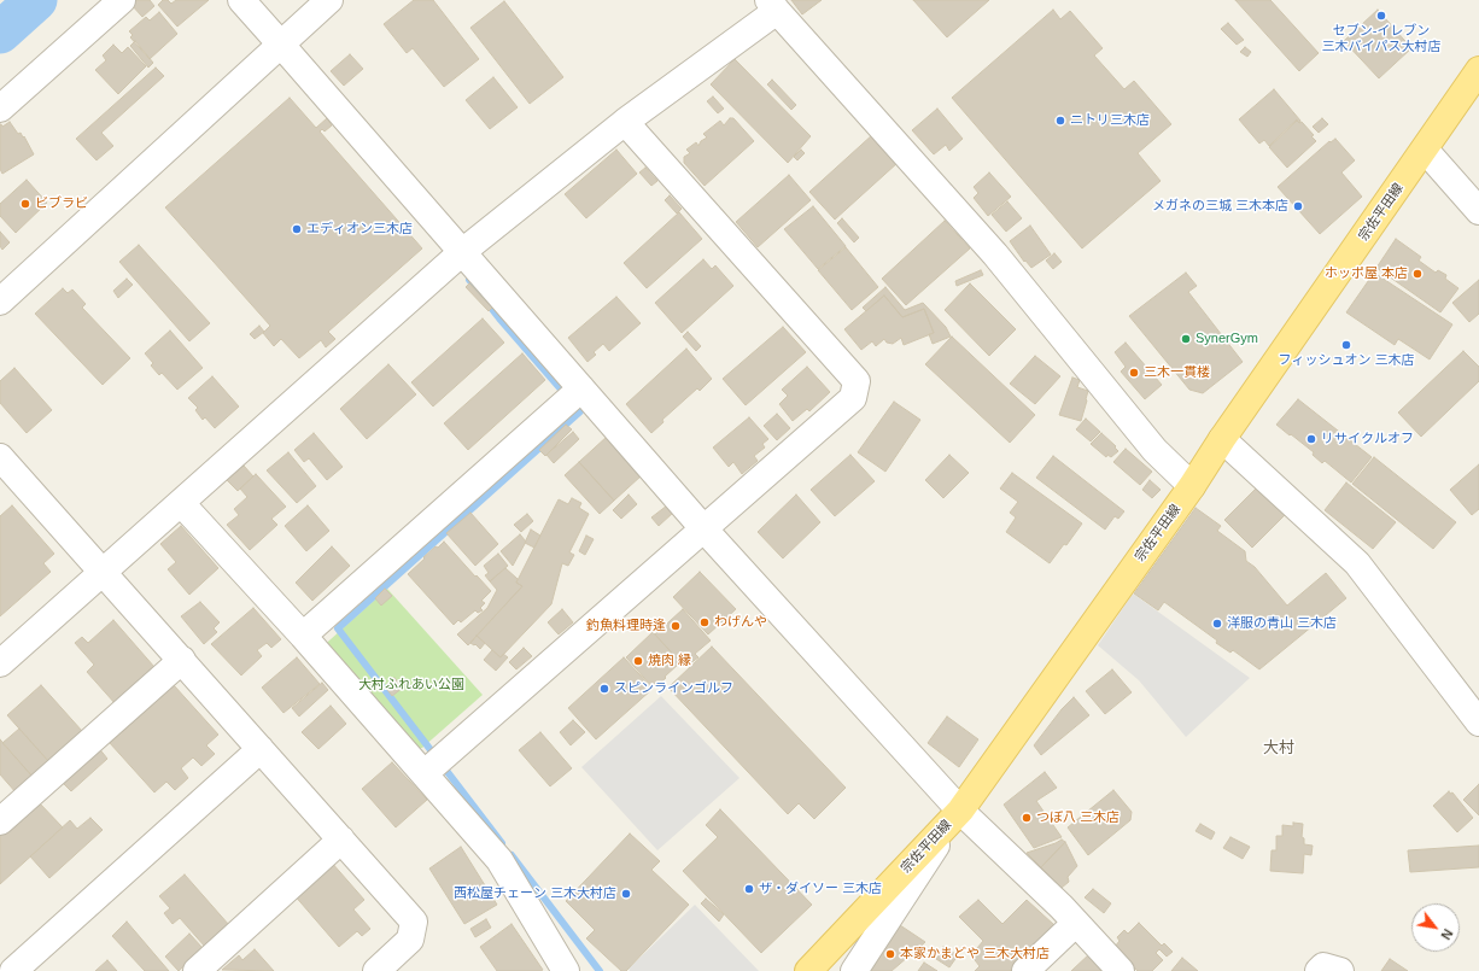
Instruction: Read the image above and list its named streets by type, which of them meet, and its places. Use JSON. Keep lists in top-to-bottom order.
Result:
{
  "streets": {
    "main road": ["宗佐平田線"]
  },
  "districts": ["大村"],
  "parks": ["大村ふれあい公園"],
  "places": [
    "セブン-イレブン 三木バイパス大村店",
    "ニトリ三木店",
    "ビブラビ",
    "メガネの三城 三木本店",
    "エディオン三木店",
    "ホッポ屋 本店",
    "SynerGym",
    "フィッシュオン 三木店",
    "三木一貫楼",
    "リサイクルオフ",
    "わげんや",
    "洋服の青山 三木店",
    "釣魚料理時逢",
    "焼肉 縁",
    "スピンラインゴルフ",
    "つぼ八 三木店",
    "ザ・ダイソー 三木店",
    "西松屋チェーン 三木大村店",
    "本家かまどや 三木大村店"
  ],
  "north": "bottom right"
}
